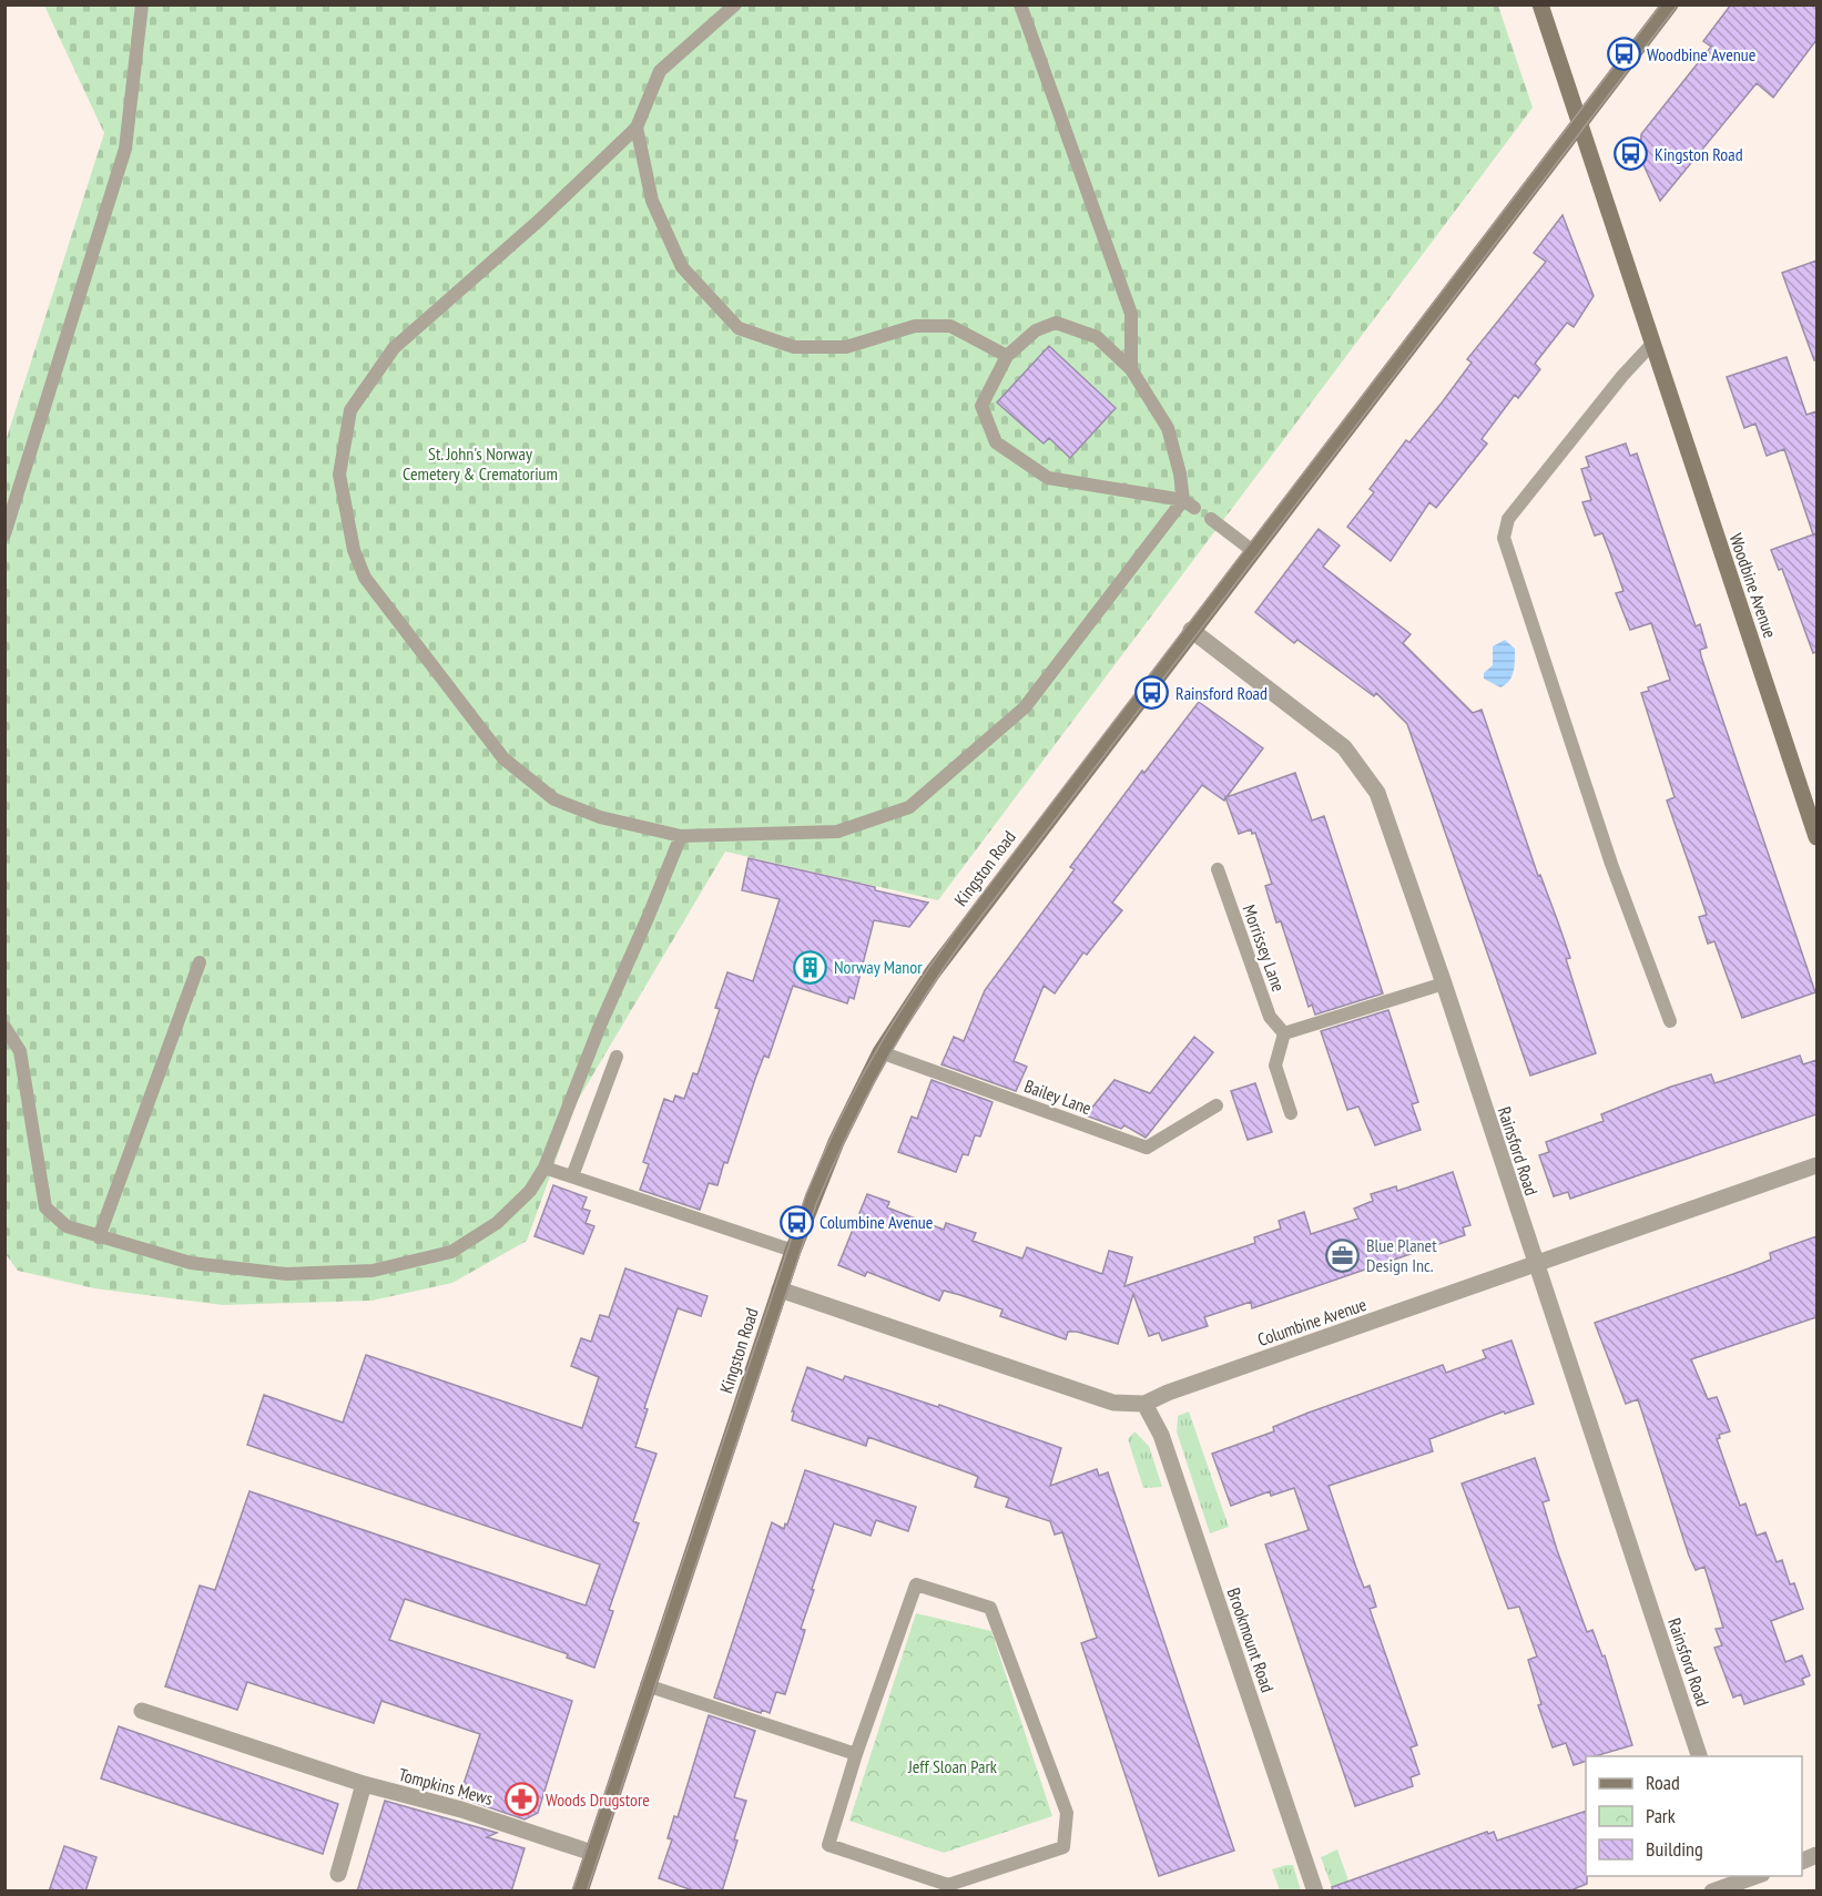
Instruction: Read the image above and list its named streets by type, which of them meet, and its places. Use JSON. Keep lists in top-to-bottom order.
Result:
{
  "streets": {
    "main road": ["Woodbine Avenue", "Kingston Road"],
    "street": [
      "Rainsford Road",
      "Columbine Avenue",
      "Brookmount Road",
      "Tompkins Mews"
    ],
    "lane": ["Morrissey Lane", "Bailey Lane"]
  },
  "crossings": [
    ["Woodbine Avenue", "Kingston Road"],
    ["Kingston Road", "Bailey Lane"],
    ["Kingston Road", "Rainsford Road"],
    ["Kingston Road", "Columbine Avenue"],
    ["Kingston Road", "Tompkins Mews"],
    ["Rainsford Road", "Columbine Avenue"],
    ["Columbine Avenue", "Brookmount Road"]
  ],
  "parks": ["St. John's Norway Cemetery & Crematorium", "Jeff Sloan Park"],
  "places": {
    "bus stop": [
      "Woodbine Avenue",
      "Kingston Road",
      "Rainsford Road",
      "Columbine Avenue"
    ],
    "building": ["Norway Manor"],
    "office": ["Blue Planet Design Inc."],
    "pharmacy": ["Woods Drugstore"]
  },
  "legend": ["Road", "Park", "Building"]
}
